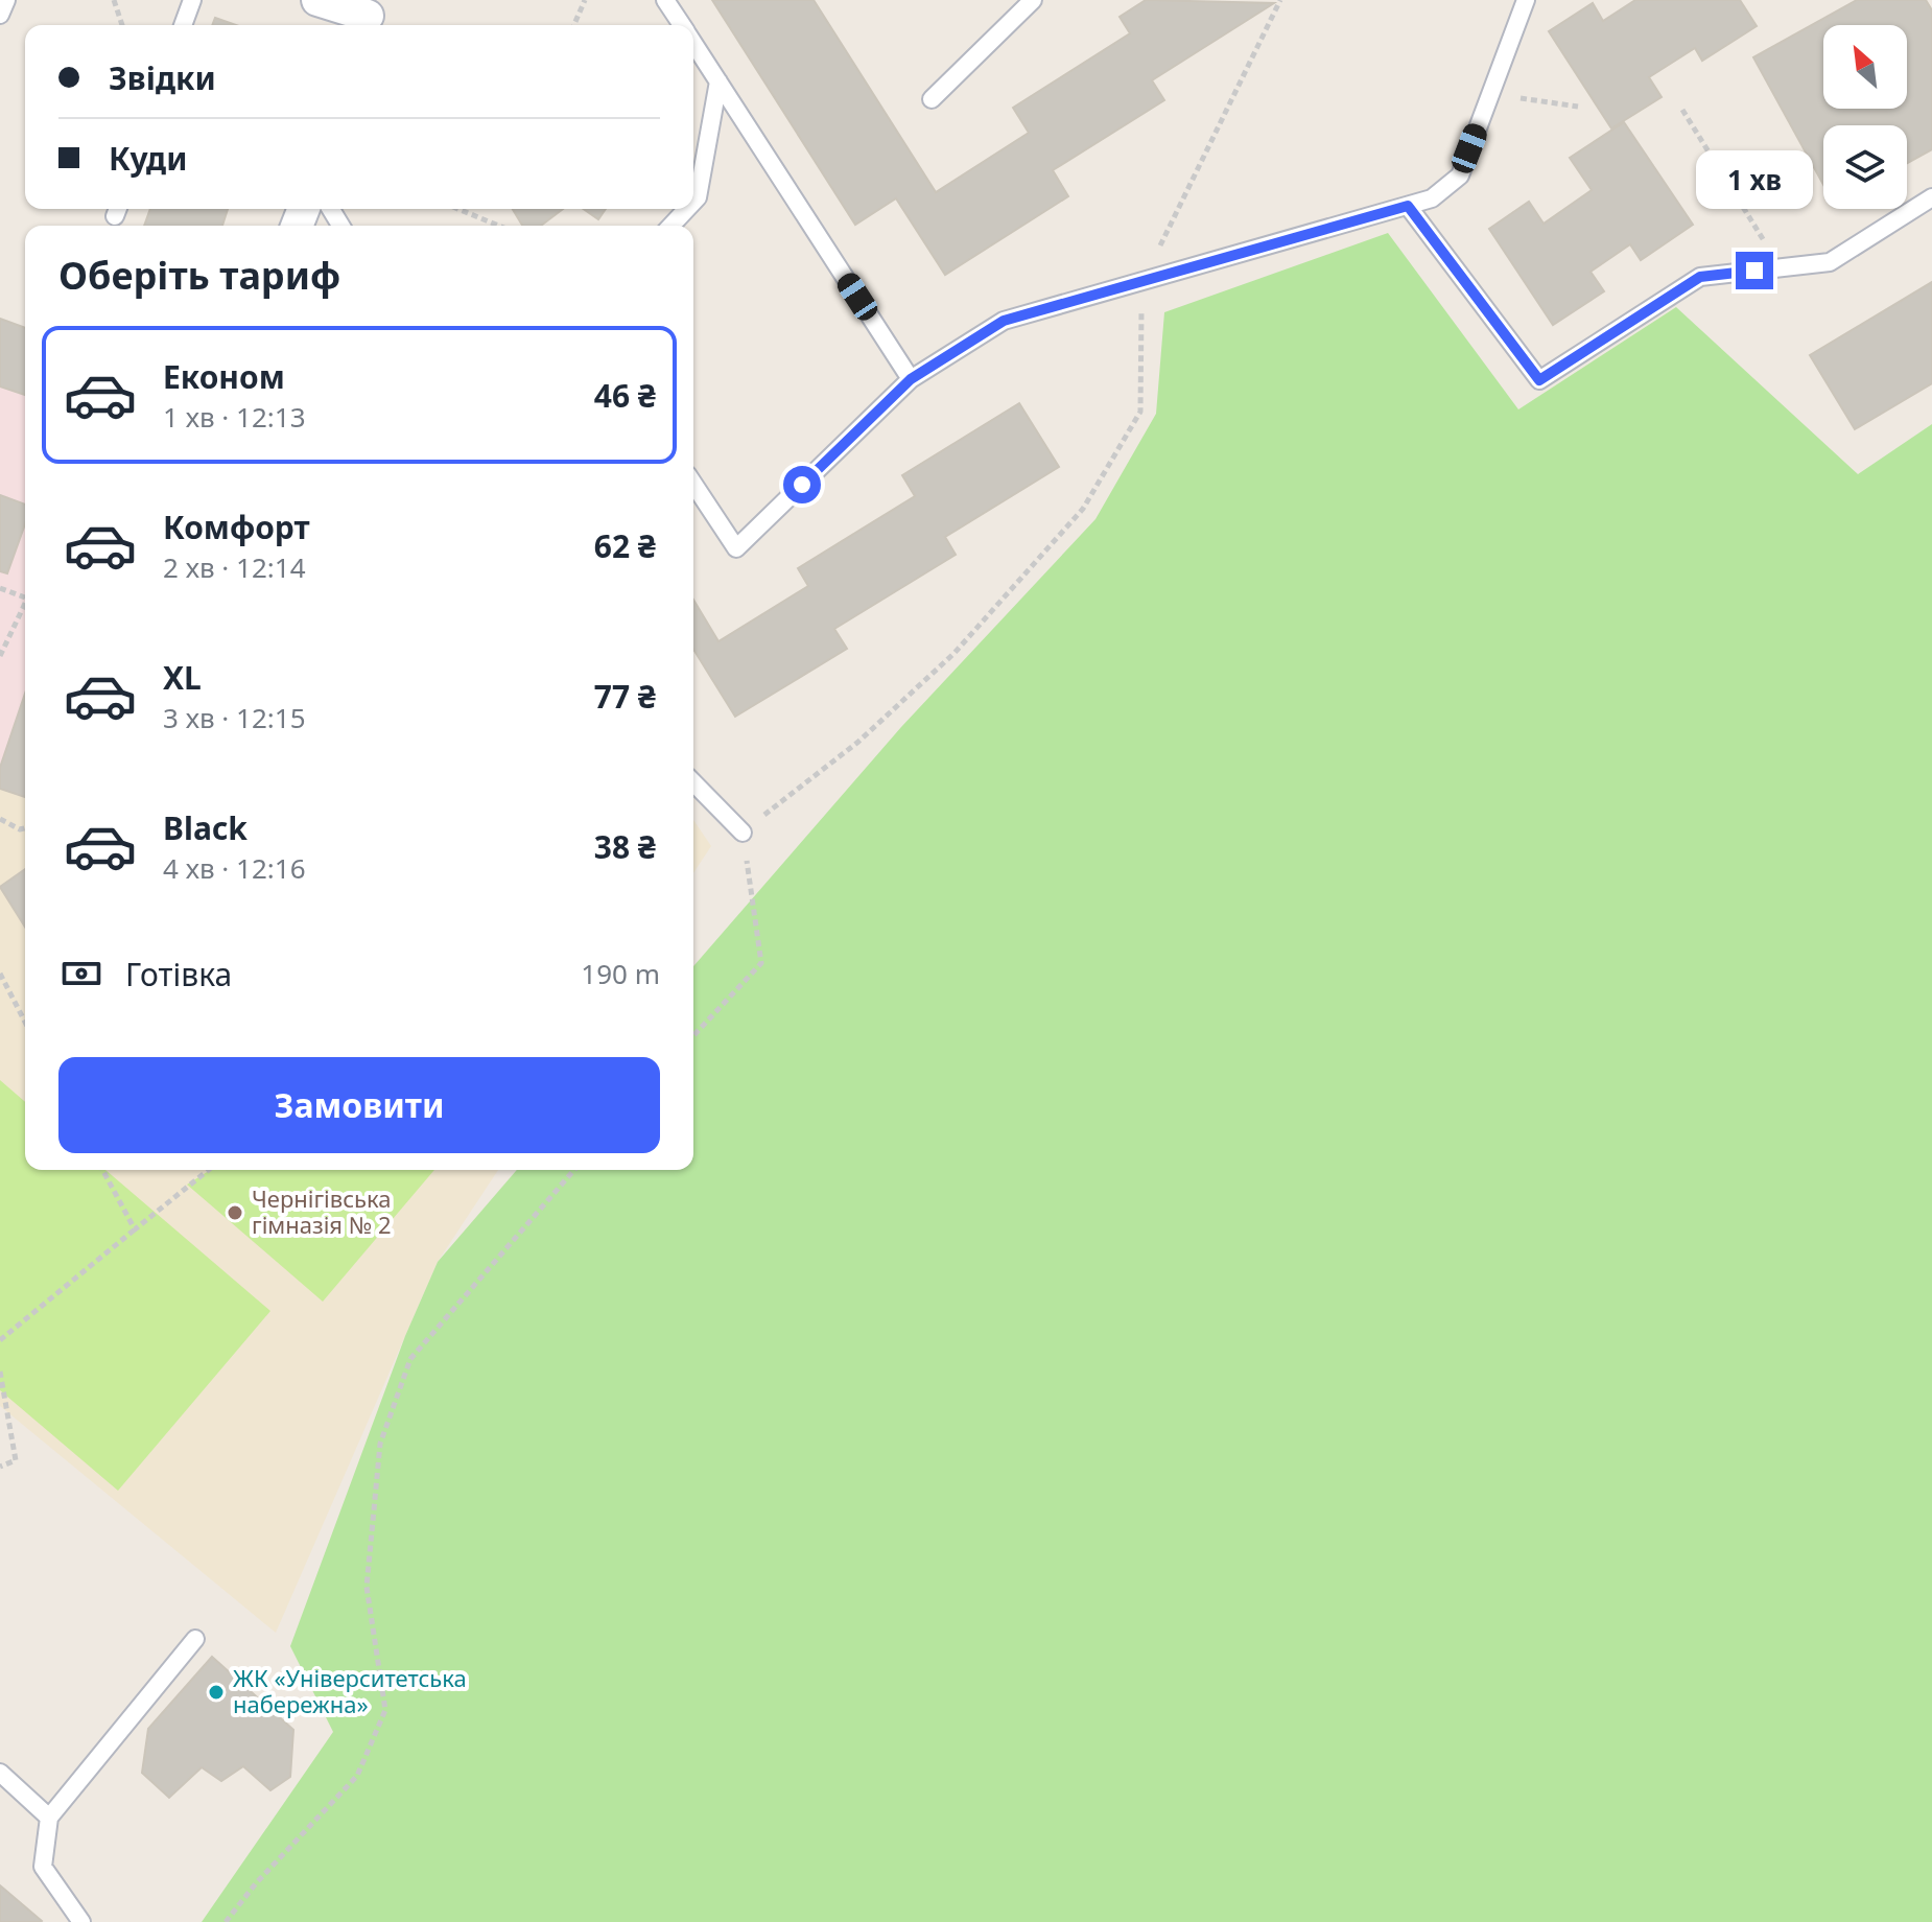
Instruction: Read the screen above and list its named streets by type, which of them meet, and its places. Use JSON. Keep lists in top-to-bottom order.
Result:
{
  "places": ["Чернігівська гімназія № 2", "ЖК «Університетська набережна»"],
  "north": "top left",
  "page": {
    "banner": ["Звідки", "Куди"],
    "bubble": "1 хв",
    "heading": "Оберіть тариф",
    "list": [
      {
        "name": "Економ",
        "note": "1 хв · 12:13",
        "value": "46 ₴"
      },
      {
        "name": "Комфорт",
        "note": "2 хв · 12:14",
        "value": "62 ₴"
      },
      {
        "name": "XL",
        "note": "3 хв · 12:15",
        "value": "77 ₴"
      },
      {
        "name": "Black",
        "note": "4 хв · 12:16",
        "value": "38 ₴"
      }
    ],
    "pay": ["Готівка", "190 m"],
    "buttons": "Замовити"
  }
}
